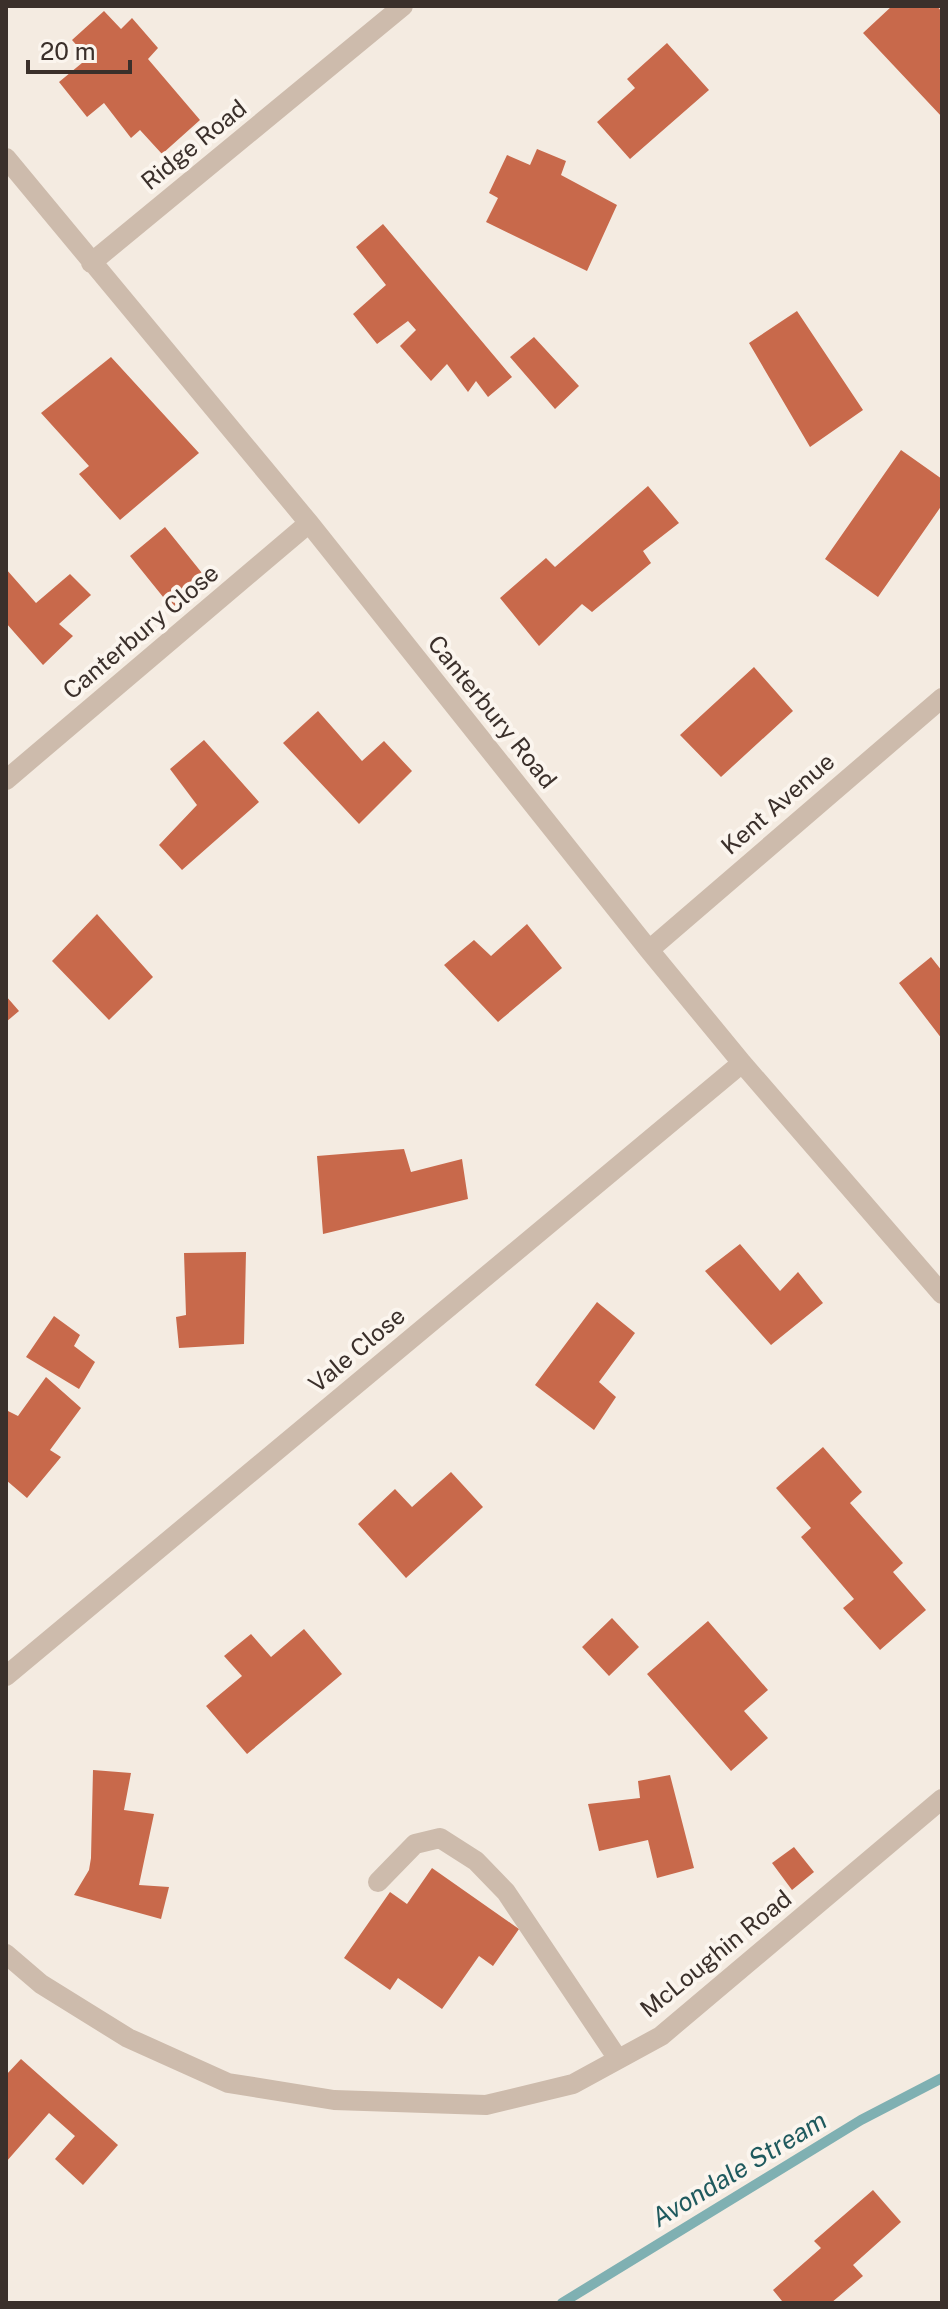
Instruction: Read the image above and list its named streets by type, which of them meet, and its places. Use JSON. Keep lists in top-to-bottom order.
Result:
{
  "streets": {
    "street": [
      "Ridge Road",
      "Canterbury Close",
      "Canterbury Road",
      "Kent Avenue",
      "Vale Close",
      "McLoughin Road"
    ]
  },
  "crossings": [
    ["Ridge Road", "Canterbury Road"],
    ["Canterbury Close", "Canterbury Road"],
    ["Canterbury Road", "Kent Avenue"],
    ["Canterbury Road", "Vale Close"]
  ],
  "water": ["Avondale Stream"],
  "scale_bar": "20 m"
}
